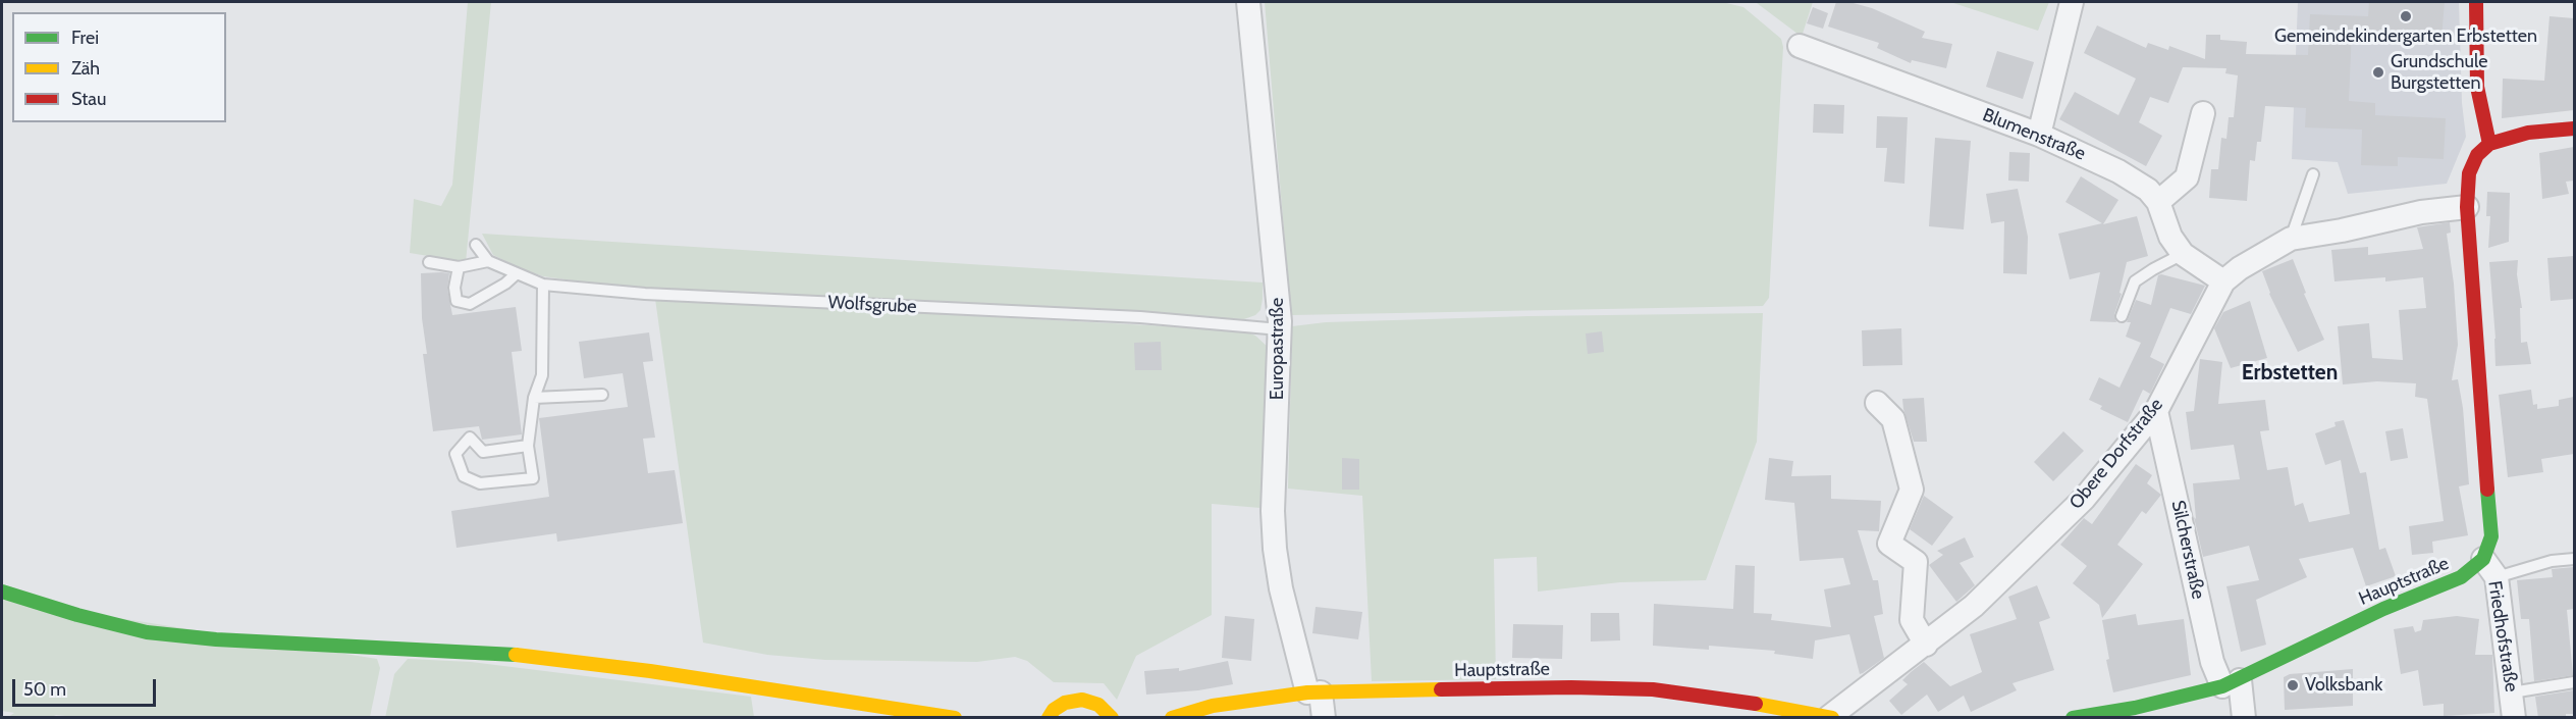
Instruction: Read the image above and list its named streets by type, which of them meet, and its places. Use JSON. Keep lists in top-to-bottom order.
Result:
{
  "streets": {
    "street": [
      "Blumenstraße",
      "Europastraße",
      "Obere Dorfstraße",
      "Silcherstraße",
      "Hauptstraße",
      "Friedhofstraße"
    ],
    "lane": ["Wolfsgrube"]
  },
  "crossings": [
    ["Blumenstraße", "Obere Dorfstraße"],
    ["Wolfsgrube", "Europastraße"],
    ["Europastraße", "Hauptstraße"],
    ["Obere Dorfstraße", "Silcherstraße"],
    ["Obere Dorfstraße", "Hauptstraße"],
    ["Silcherstraße", "Hauptstraße"],
    ["Hauptstraße", "Friedhofstraße"]
  ],
  "districts": ["Erbstetten"],
  "places": ["Gemeindekindergarten Erbstetten", "Grundschule Burgstetten", "Volksbank"],
  "legend": ["Frei", "Zäh", "Stau"],
  "scale_bar": "50 m"
}
